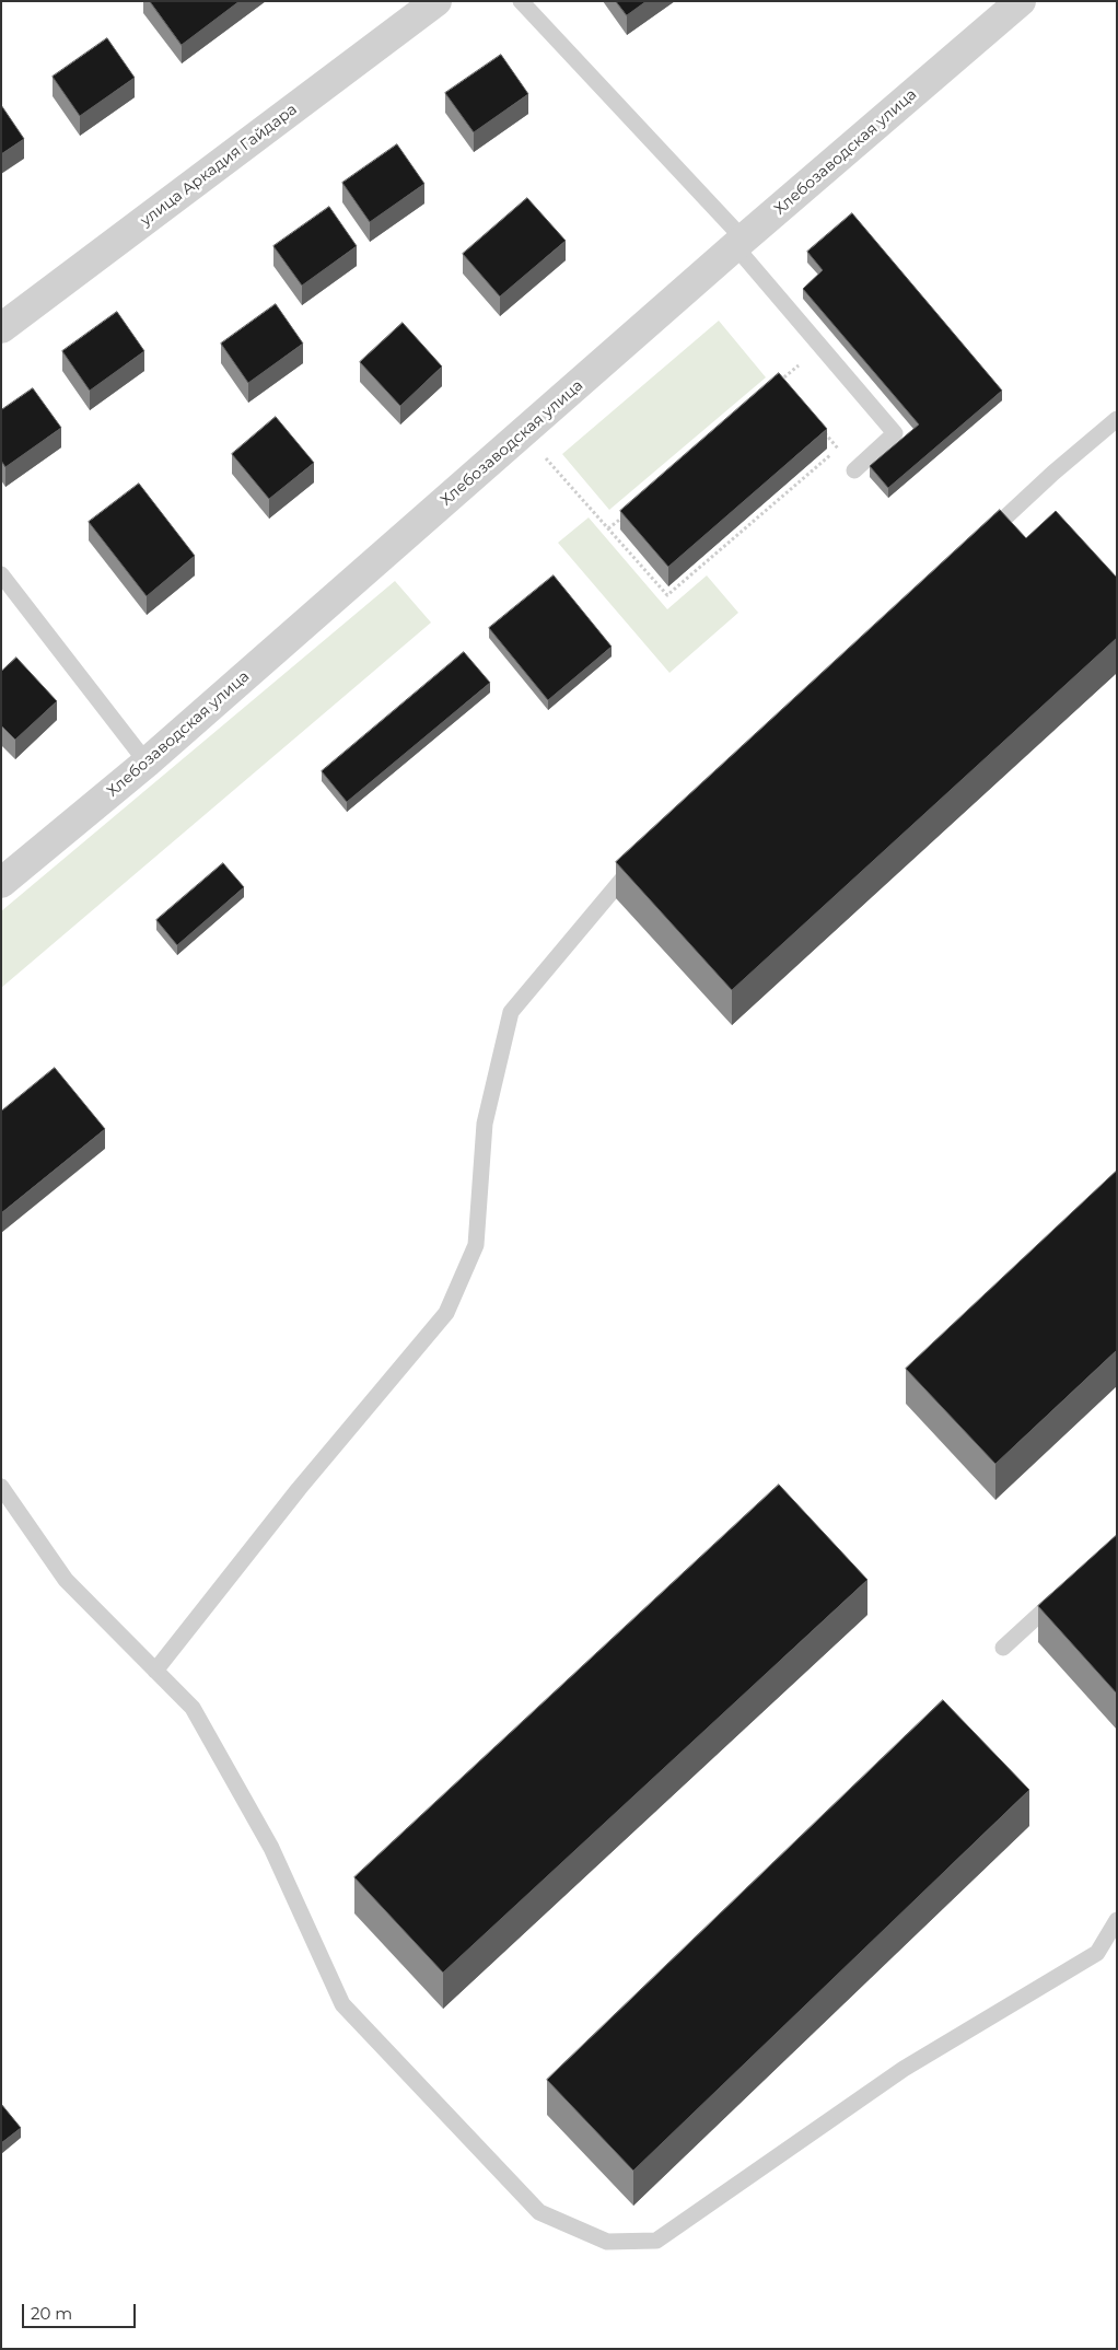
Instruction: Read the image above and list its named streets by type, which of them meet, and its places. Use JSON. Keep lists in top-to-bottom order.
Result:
{
  "streets": {
    "street": ["Хлебозаводская улица", "улица Аркадия Гайдара"]
  },
  "scale_bar": "20 m"
}
